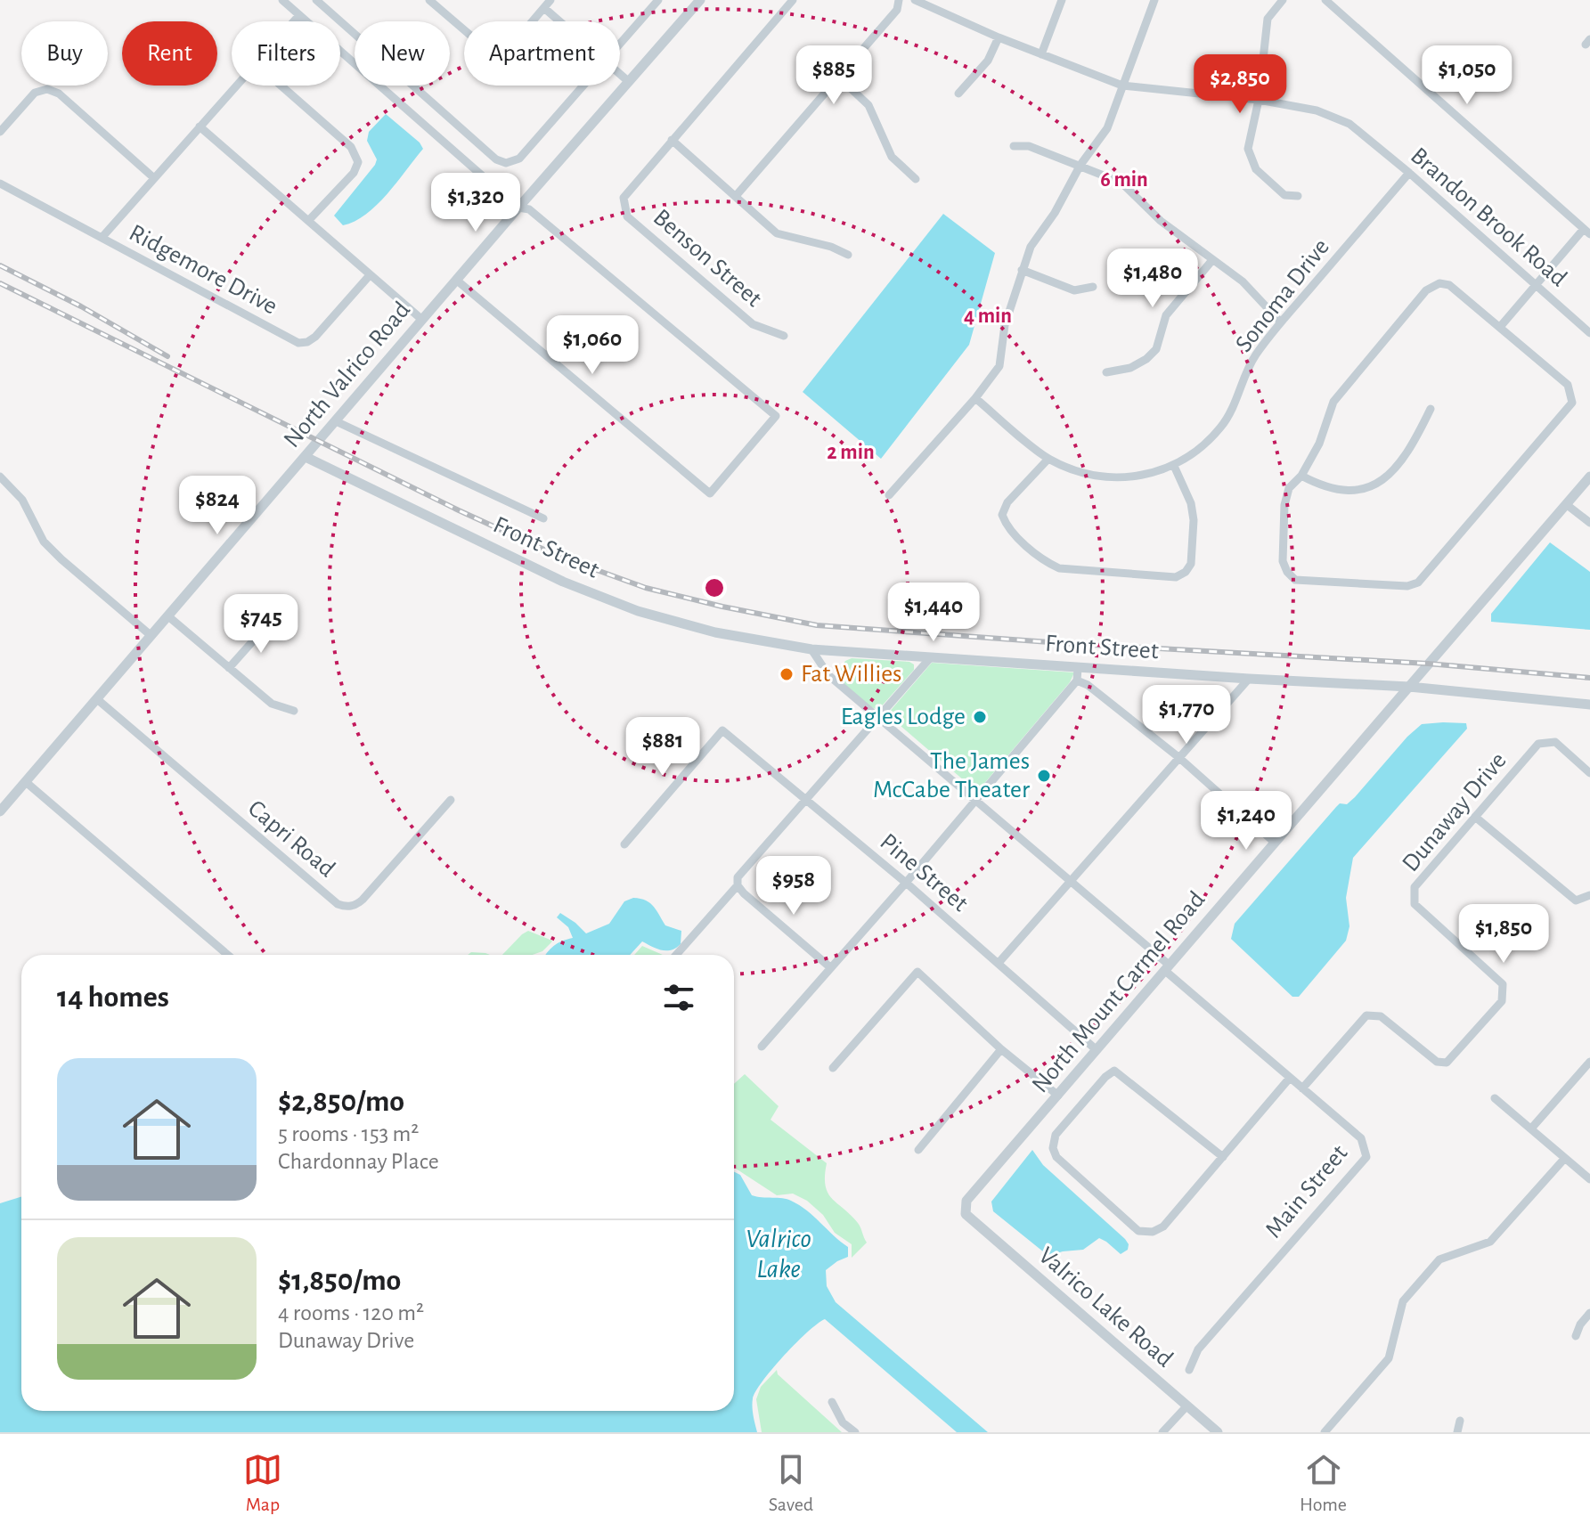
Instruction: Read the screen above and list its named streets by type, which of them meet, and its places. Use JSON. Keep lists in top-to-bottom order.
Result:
{
  "streets": {
    "street": [
      "Brandon Brook Road",
      "Benson Street",
      "Ridgemore Drive",
      "Sonoma Drive",
      "North Valrico Road",
      "Front Street",
      "Dunaway Drive",
      "Capri Road",
      "Pine Street",
      "North Mount Carmel Road",
      "Main Street",
      "Valrico Lake Road"
    ]
  },
  "crossings": [
    ["Brandon Brook Road", "Sonoma Drive"],
    ["North Valrico Road", "Front Street"],
    ["North Valrico Road", "Capri Road"],
    ["Front Street", "North Mount Carmel Road"],
    ["Front Street", "Main Street"],
    ["Dunaway Drive", "Main Street"],
    ["Pine Street", "North Mount Carmel Road"],
    ["North Mount Carmel Road", "Main Street"],
    ["North Mount Carmel Road", "Valrico Lake Road"]
  ],
  "water": ["Valrico Lake"],
  "places": ["Fat Willies", "Eagles Lodge", "The James McCabe Theater"],
  "page": {
    "chip": [
      "Buy",
      "Rent",
      "Filters",
      "New",
      "Apartment"
    ],
    "price": [
      "$885",
      "$1,050",
      "$2,850",
      "$1,320",
      "$1,480",
      "$1,060",
      "$824",
      "$1,440",
      "$745",
      "$1,770",
      "$881",
      "$1,240",
      "$958",
      "$1,850"
    ],
    "heading": "14 homes",
    "list": [
      {
        "name": "$2,850/mo",
        "note": "5 rooms · 153 m² · Chardonnay Place"
      },
      {
        "name": "$1,850/mo",
        "note": "4 rooms · 120 m² · Dunaway Drive"
      }
    ],
    "tabs": ["Map", "Saved", "Home"]
  },
  "rings": ["6 min", "4 min", "2 min"]
}
